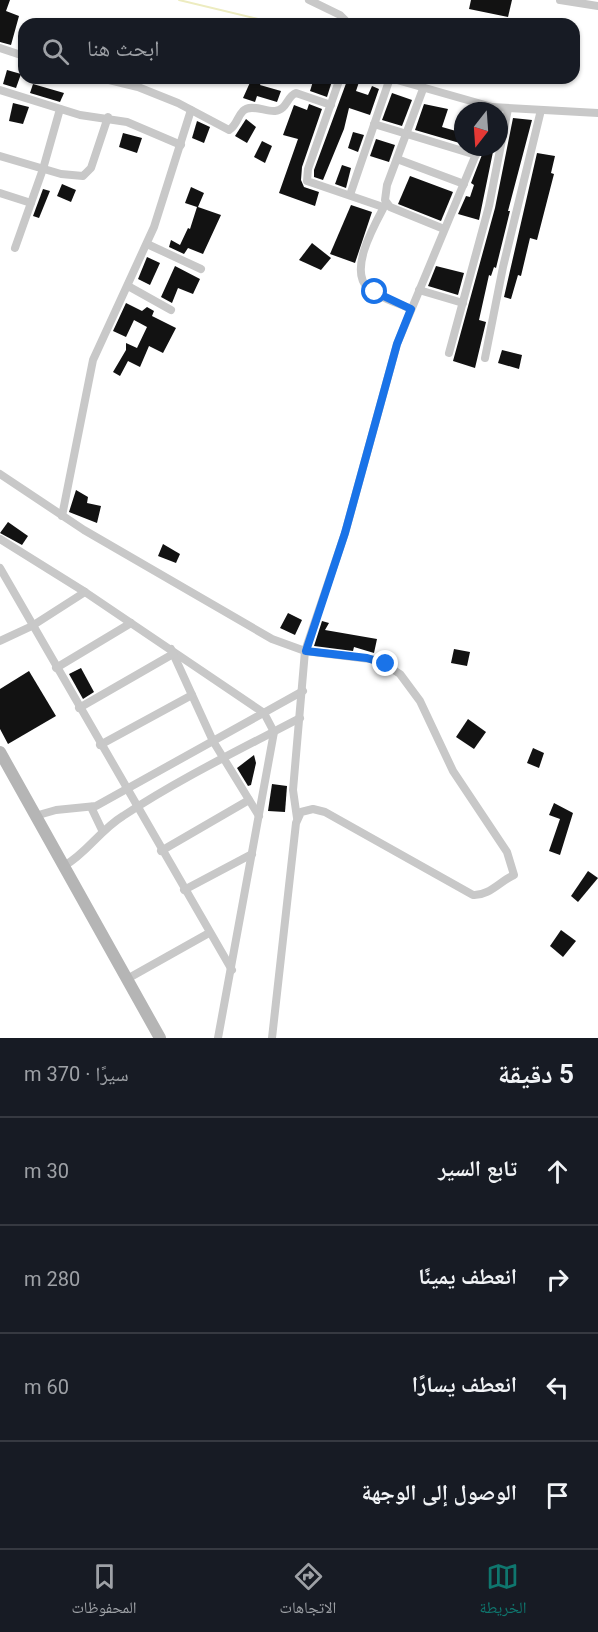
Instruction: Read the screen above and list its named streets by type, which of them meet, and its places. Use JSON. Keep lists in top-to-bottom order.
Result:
{
  "north": "bottom",
  "page": {
    "search": "ابحث هنا",
    "heading": ["5 دقيقة", "سيرًا · 370 m"],
    "list": [
      ["تابع السير", "30 m"],
      ["انعطف يمينًا", "280 m"],
      ["انعطف يسارًا", "60 m"],
      "الوصول إلى الوجهة"
    ],
    "nav": ["الخريطة", "الاتجاهات", "المحفوظات"]
  }
}
